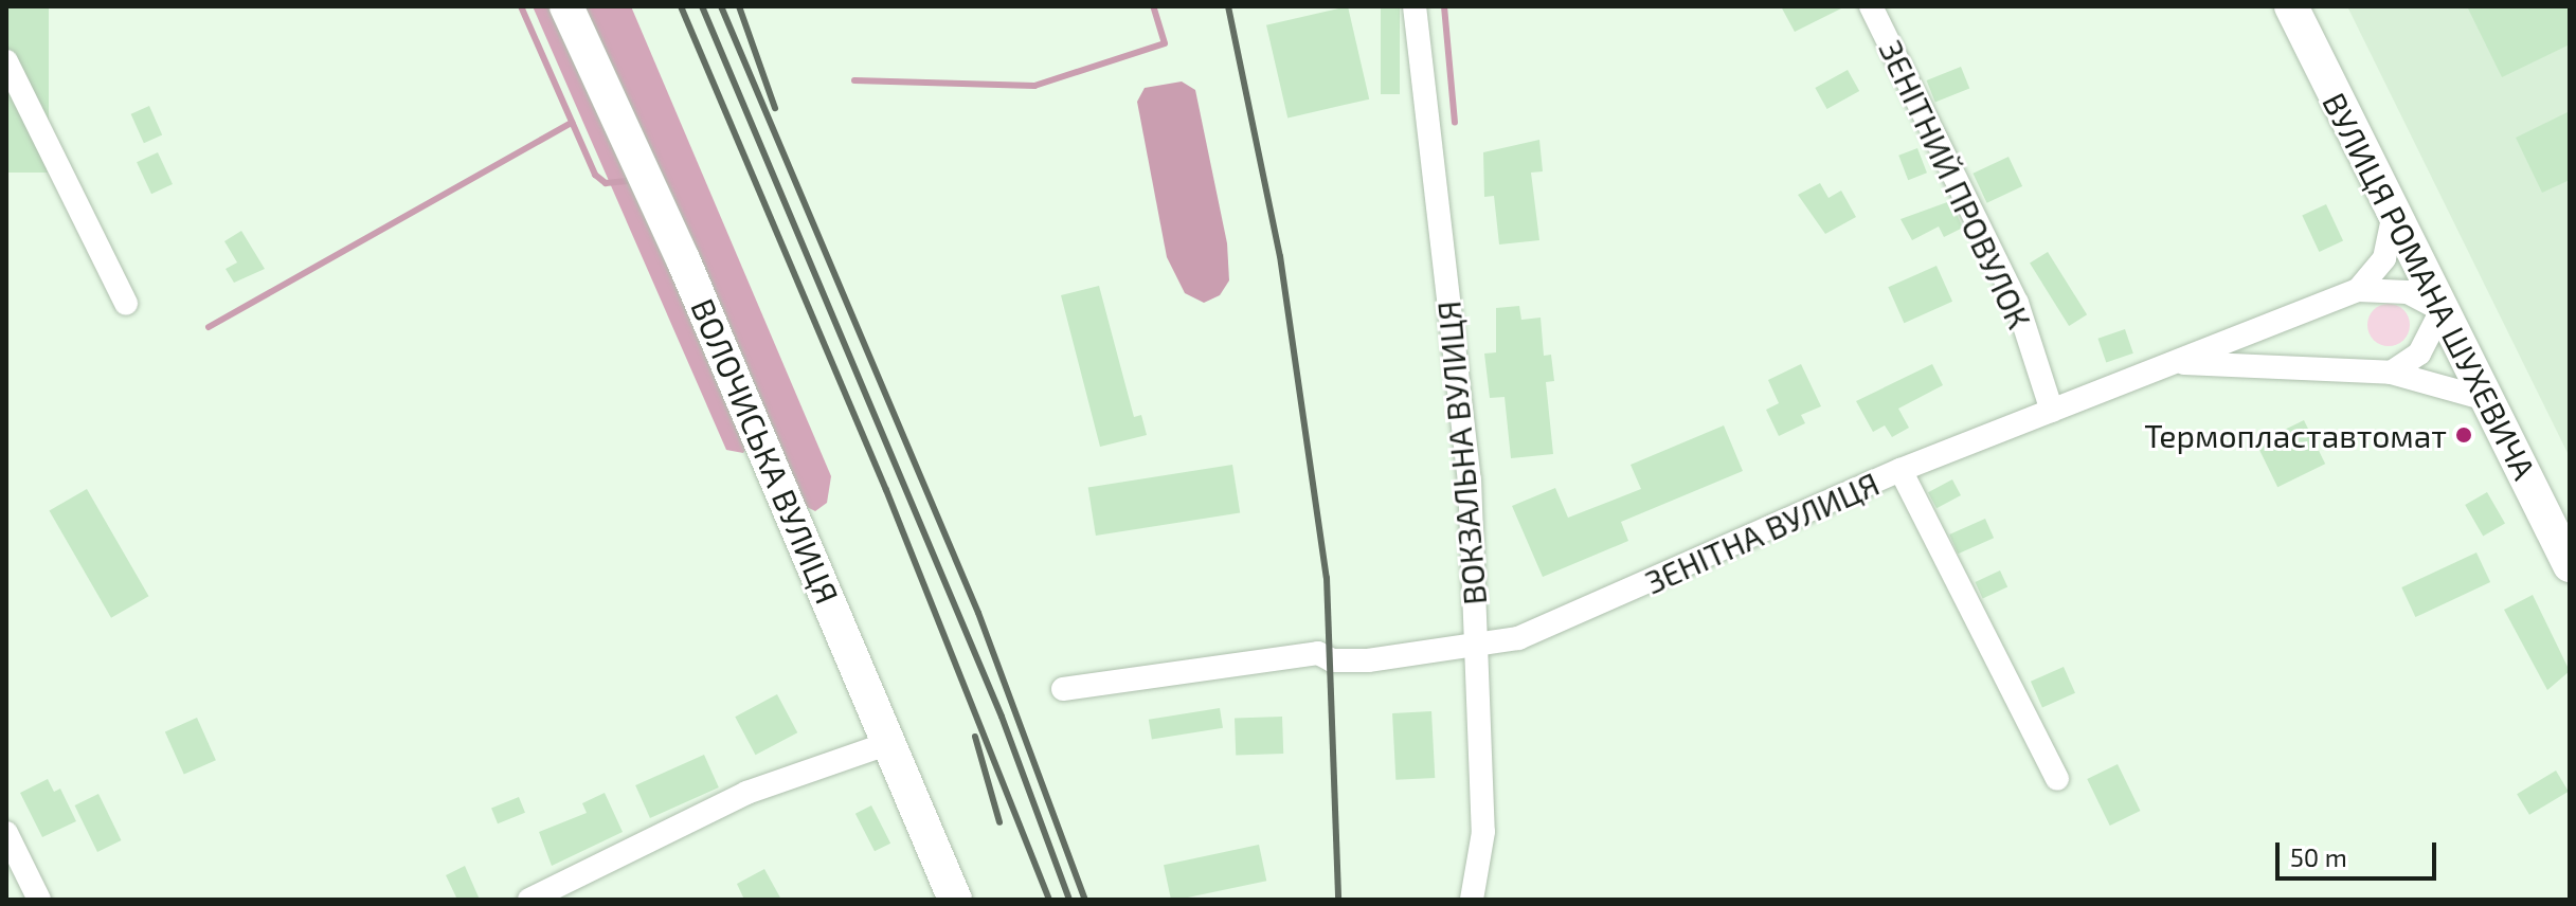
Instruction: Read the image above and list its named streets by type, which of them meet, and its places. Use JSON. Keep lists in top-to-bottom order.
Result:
{
  "streets": {
    "main road": ["ВУЛИЦЯ РОМАНА ШУХЕВИЧА", "ВОЛОЧИСЬКА ВУЛИЦЯ"],
    "street": ["ЗЕНІТНИЙ ПРОВУЛОК", "ВОКЗАЛЬНА ВУЛИЦЯ", "ЗЕНІТНА ВУЛИЦЯ"]
  },
  "crossings": [
    ["ЗЕНІТНИЙ ПРОВУЛОК", "ЗЕНІТНА ВУЛИЦЯ"],
    ["ВУЛИЦЯ РОМАНА ШУХЕВИЧА", "ЗЕНІТНА ВУЛИЦЯ"],
    ["ВОКЗАЛЬНА ВУЛИЦЯ", "ЗЕНІТНА ВУЛИЦЯ"]
  ],
  "places": ["Термопластавтомат"],
  "scale_bar": "50 m"
}
